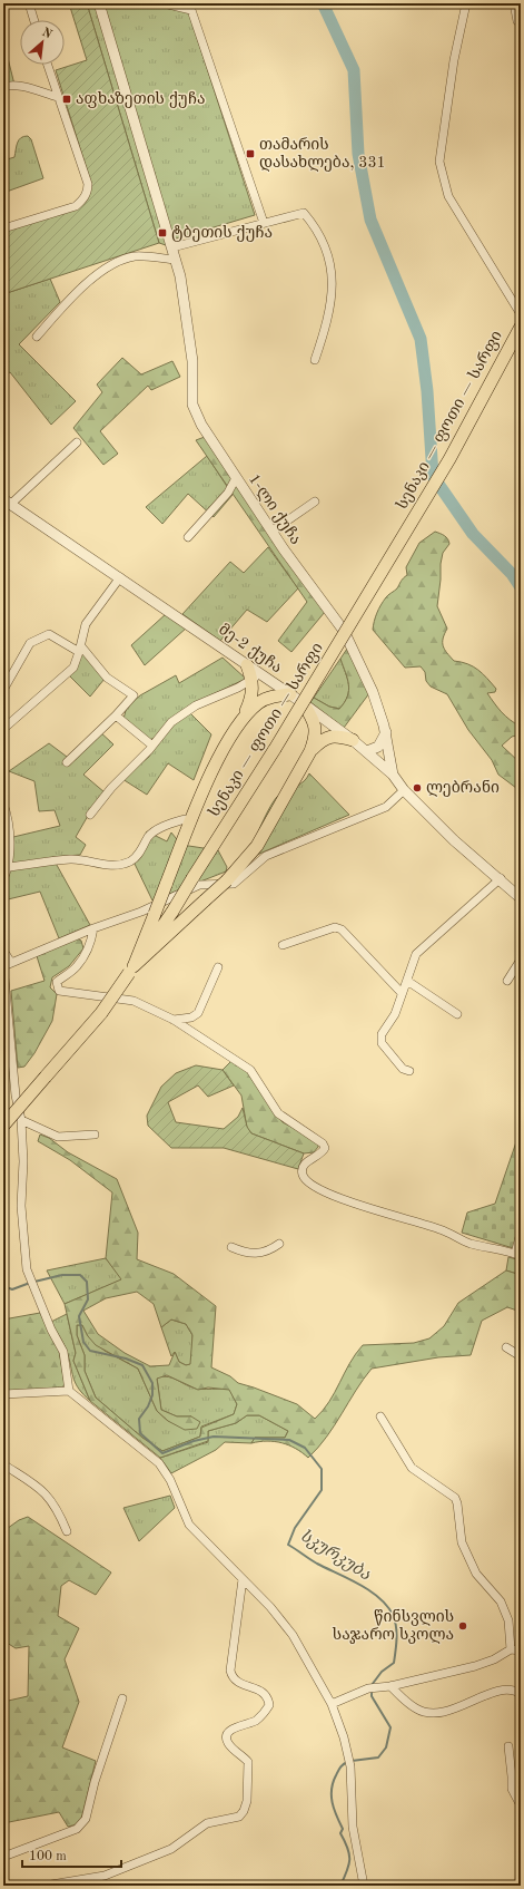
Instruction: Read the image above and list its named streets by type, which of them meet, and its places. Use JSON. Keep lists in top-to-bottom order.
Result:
{
  "streets": {
    "highway": ["სენაკი — ფოთი — სარფი"],
    "street": ["1-ლი ქუჩა", "მე-2 ქუჩა"]
  },
  "crossings": [
    ["1-ლი ქუჩა", "მე-2 ქუჩა"]
  ],
  "water": ["სკურკუბა"],
  "places": {
    "transit": ["აფხაზეთის ქუჩა", "თამარის დასახლება, 331", "ტბეთის ქუჩა"],
    "other": ["ლებრანი", "წინსვლის საჯარო სკოლა"]
  },
  "scale_bar": "100 m",
  "north": "top right"
}
